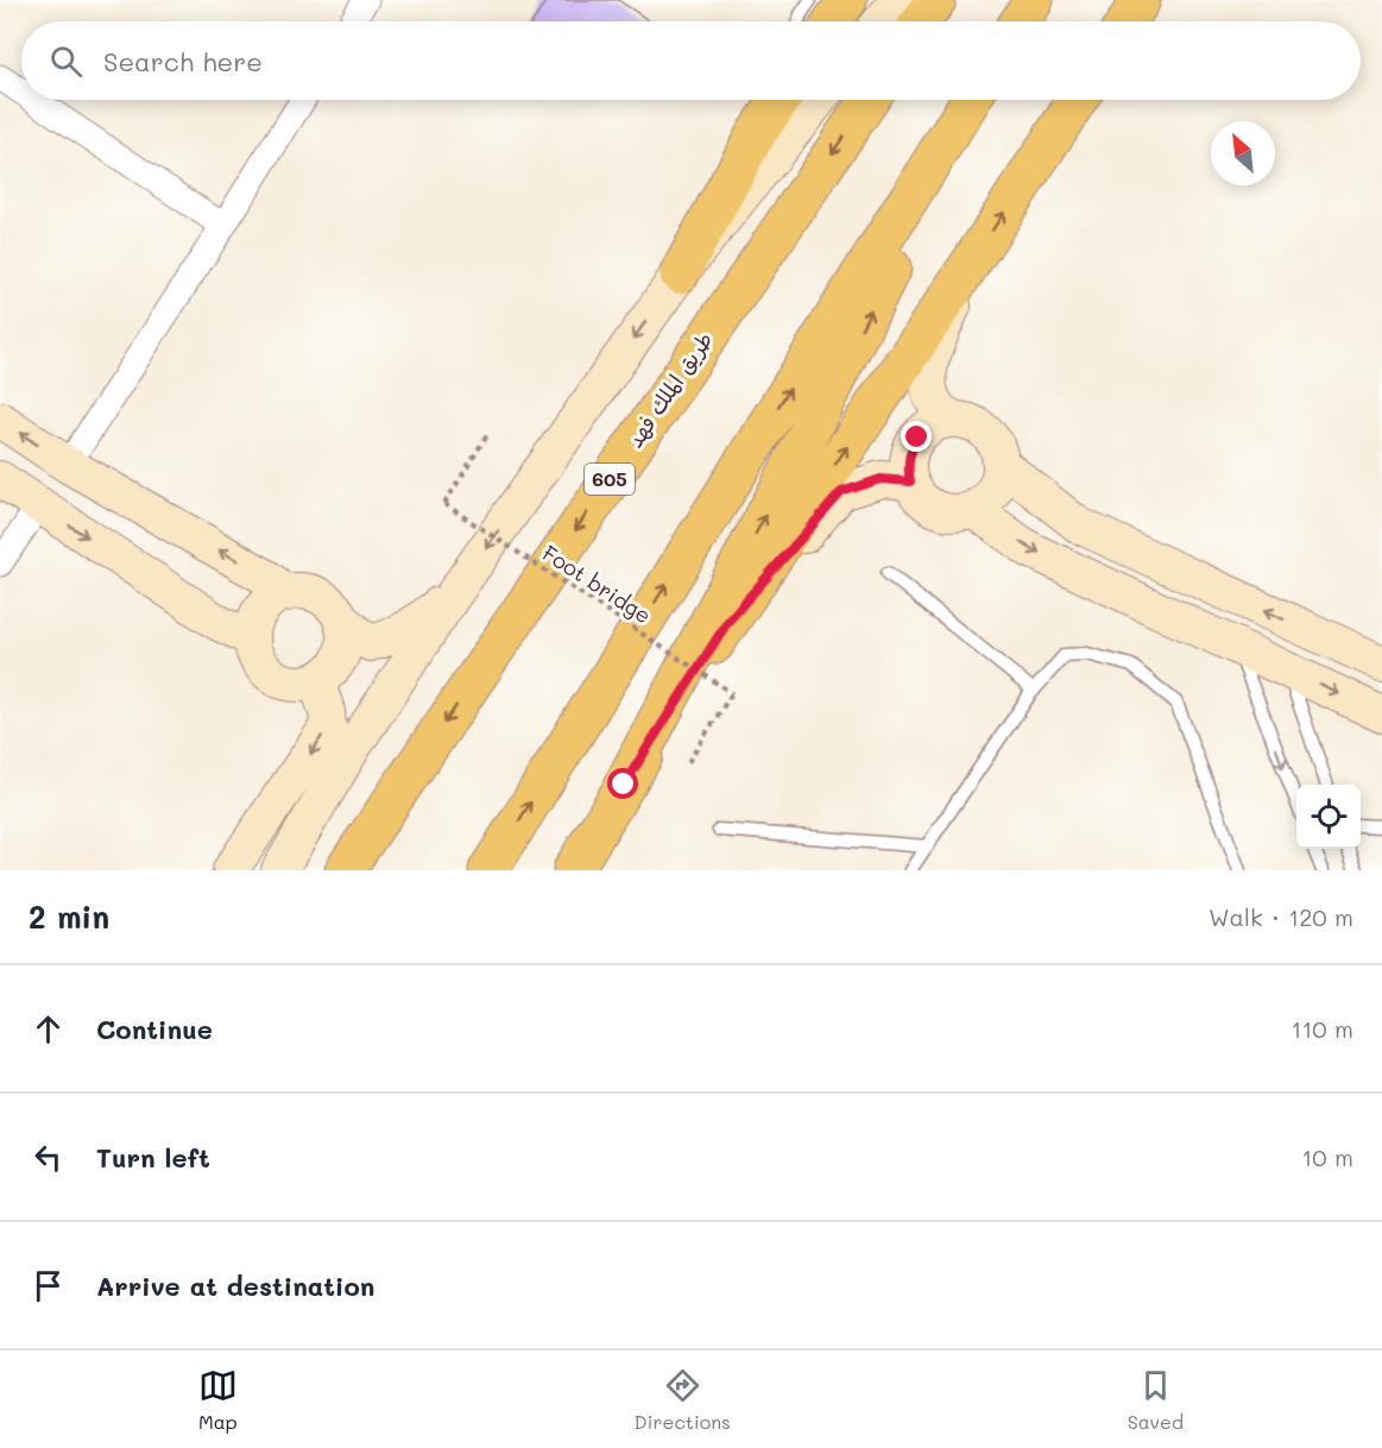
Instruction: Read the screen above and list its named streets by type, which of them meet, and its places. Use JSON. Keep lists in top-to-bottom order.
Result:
{
  "streets": {
    "main road": ["طريق الملك فهد", "605"],
    "path": ["Foot bridge"]
  },
  "north": "top left",
  "page": {
    "search": "Search here",
    "heading": ["2 min", "Walk · 120 m"],
    "list": [
      ["Continue", "110 m"],
      ["Turn left", "10 m"],
      "Arrive at destination"
    ],
    "nav": ["Map", "Directions", "Saved"]
  }
}
